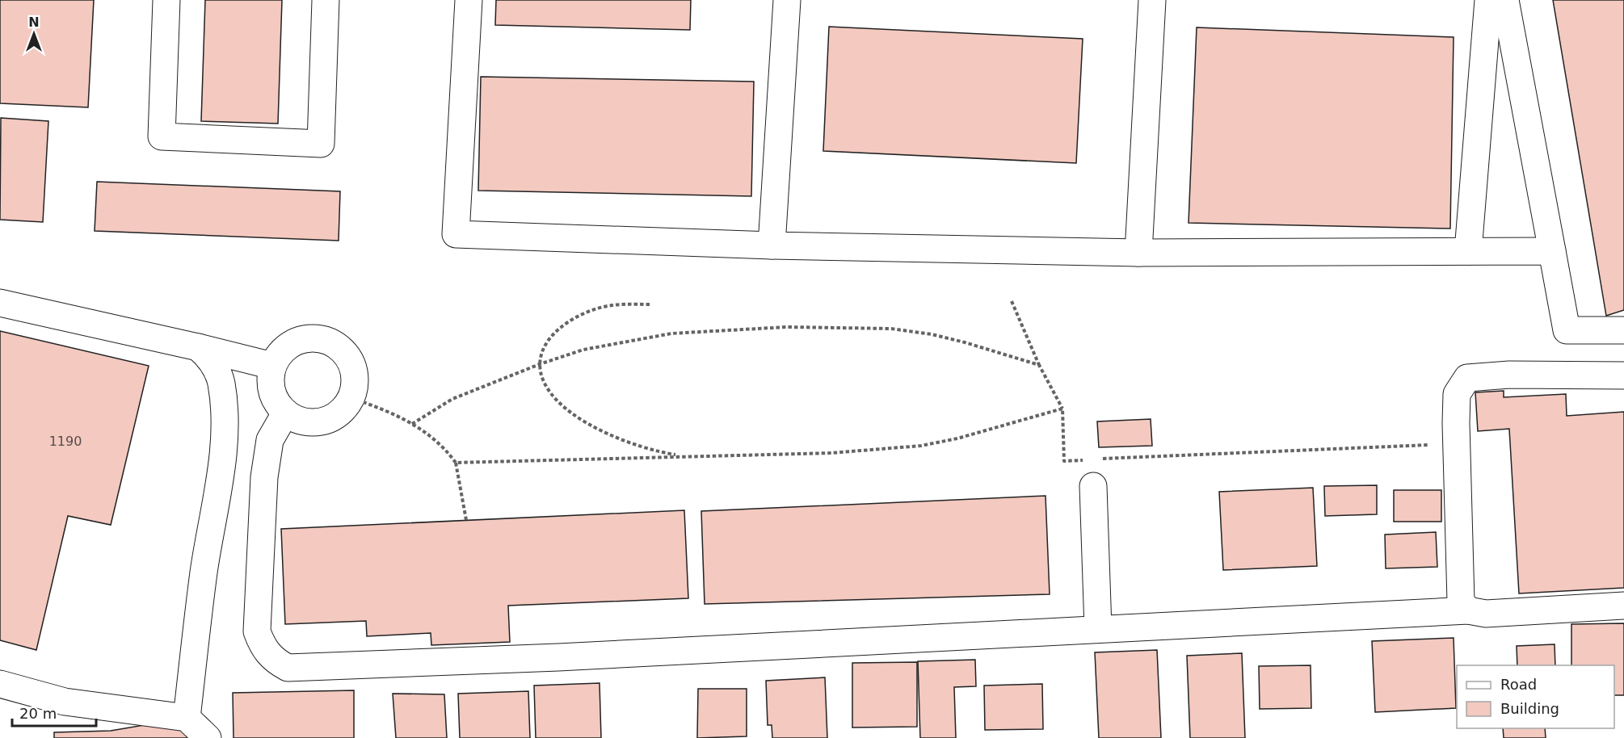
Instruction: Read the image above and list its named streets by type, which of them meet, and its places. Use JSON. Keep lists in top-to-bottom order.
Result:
{
  "house_numbers": ["1190"],
  "legend": ["Road", "Building"],
  "scale_bar": "20 m",
  "north": "top"
}
